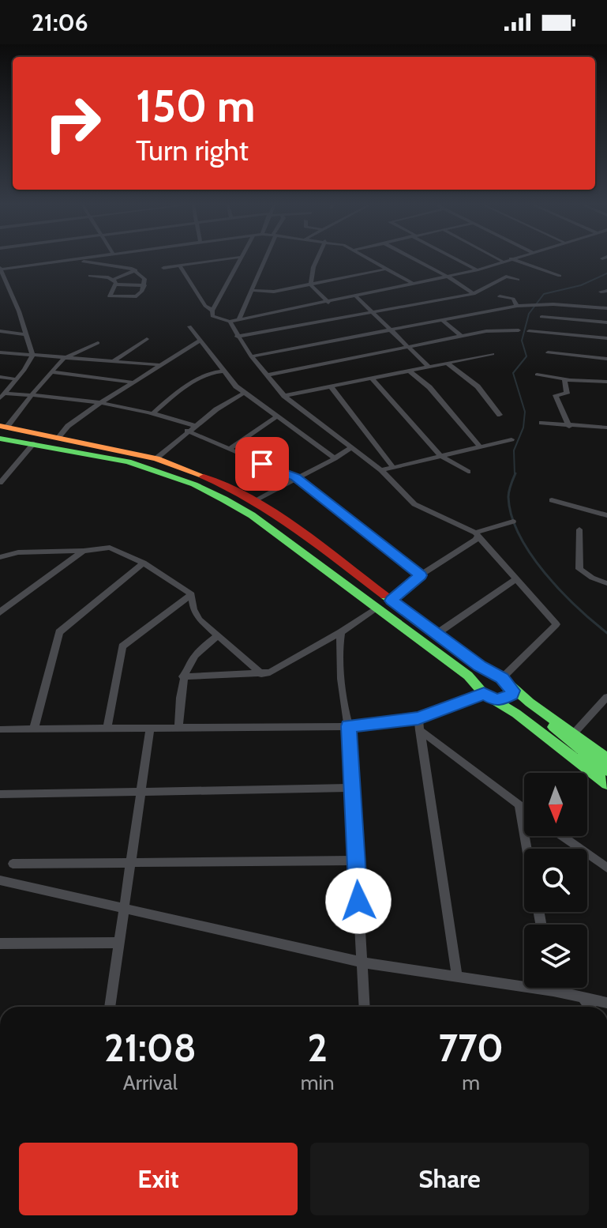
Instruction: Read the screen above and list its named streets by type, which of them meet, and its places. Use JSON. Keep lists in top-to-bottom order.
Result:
{
  "north": "bottom",
  "page": {
    "status": "21:06",
    "turn": ["150 m", "Turn right"],
    "eta": [
      "21:08",
      "Arrival",
      "2",
      "min",
      "770",
      "m"
    ],
    "buttons": ["Exit", "Share"]
  }
}
